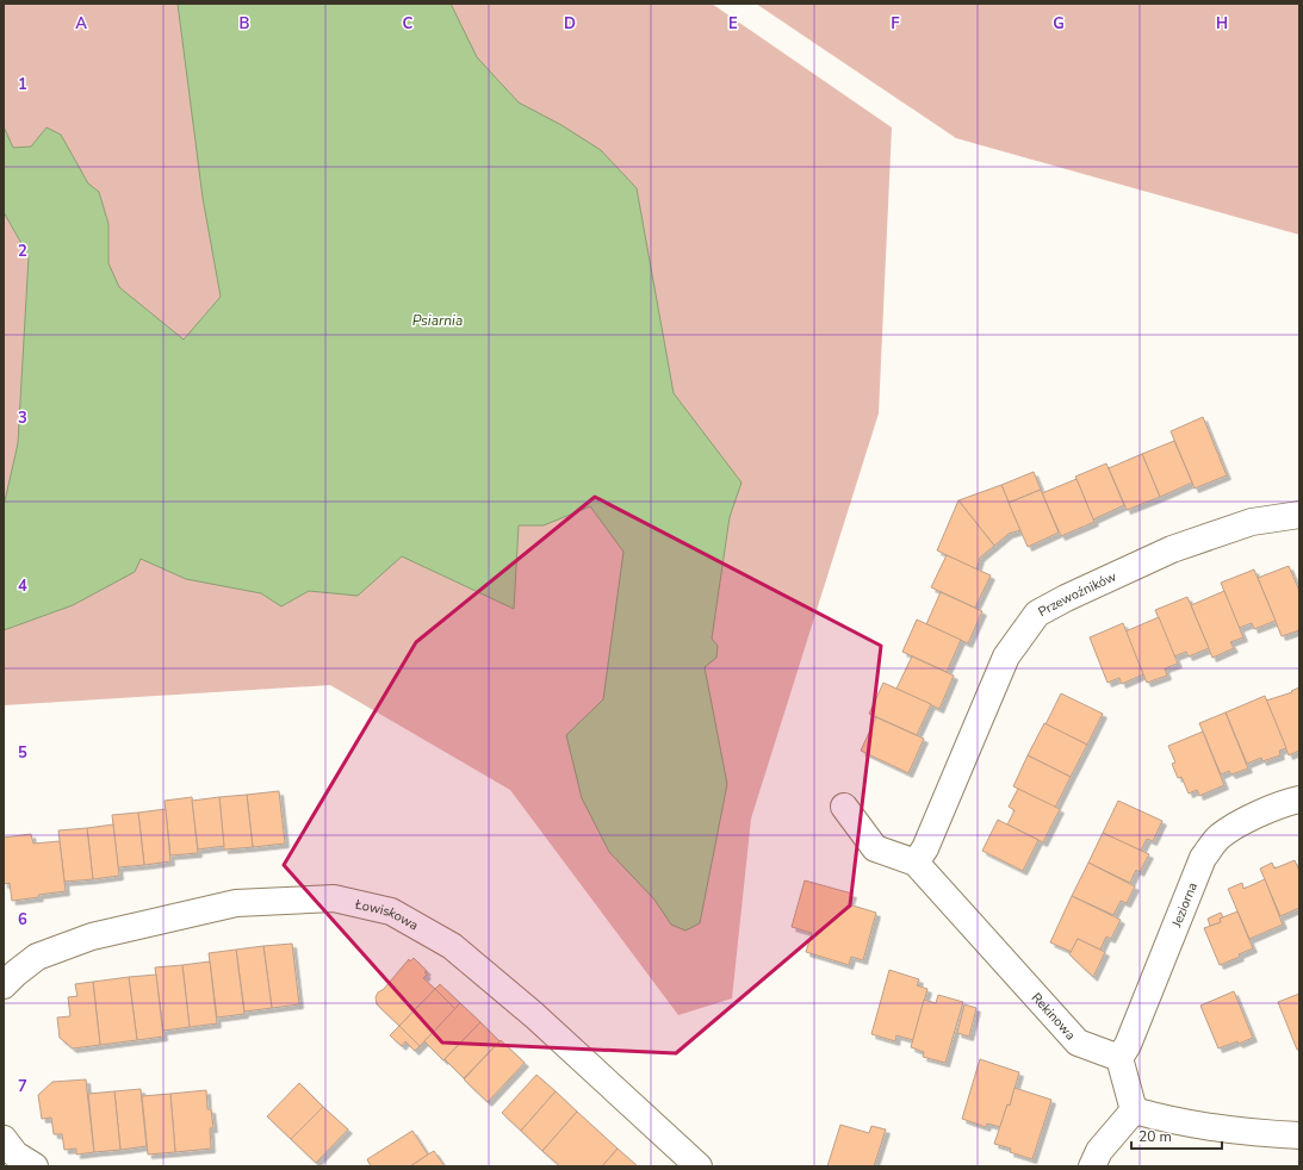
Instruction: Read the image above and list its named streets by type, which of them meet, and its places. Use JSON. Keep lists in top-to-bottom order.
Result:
{
  "streets": {
    "street": [
      "Przewoźników",
      "Jeziorna",
      "Łowiskowa",
      "Rekinowa"
    ]
  },
  "crossings": [
    ["Przewoźników", "Rekinowa"],
    ["Jeziorna", "Rekinowa"]
  ],
  "water": ["Psiarnia"],
  "scale_bar": "20 m",
  "grid": {
    "columns": [
      "A",
      "B",
      "C",
      "D",
      "E",
      "F",
      "G",
      "H"
    ],
    "rows": [
      "1",
      "2",
      "3",
      "4",
      "5",
      "6",
      "7"
    ]
  }
}
